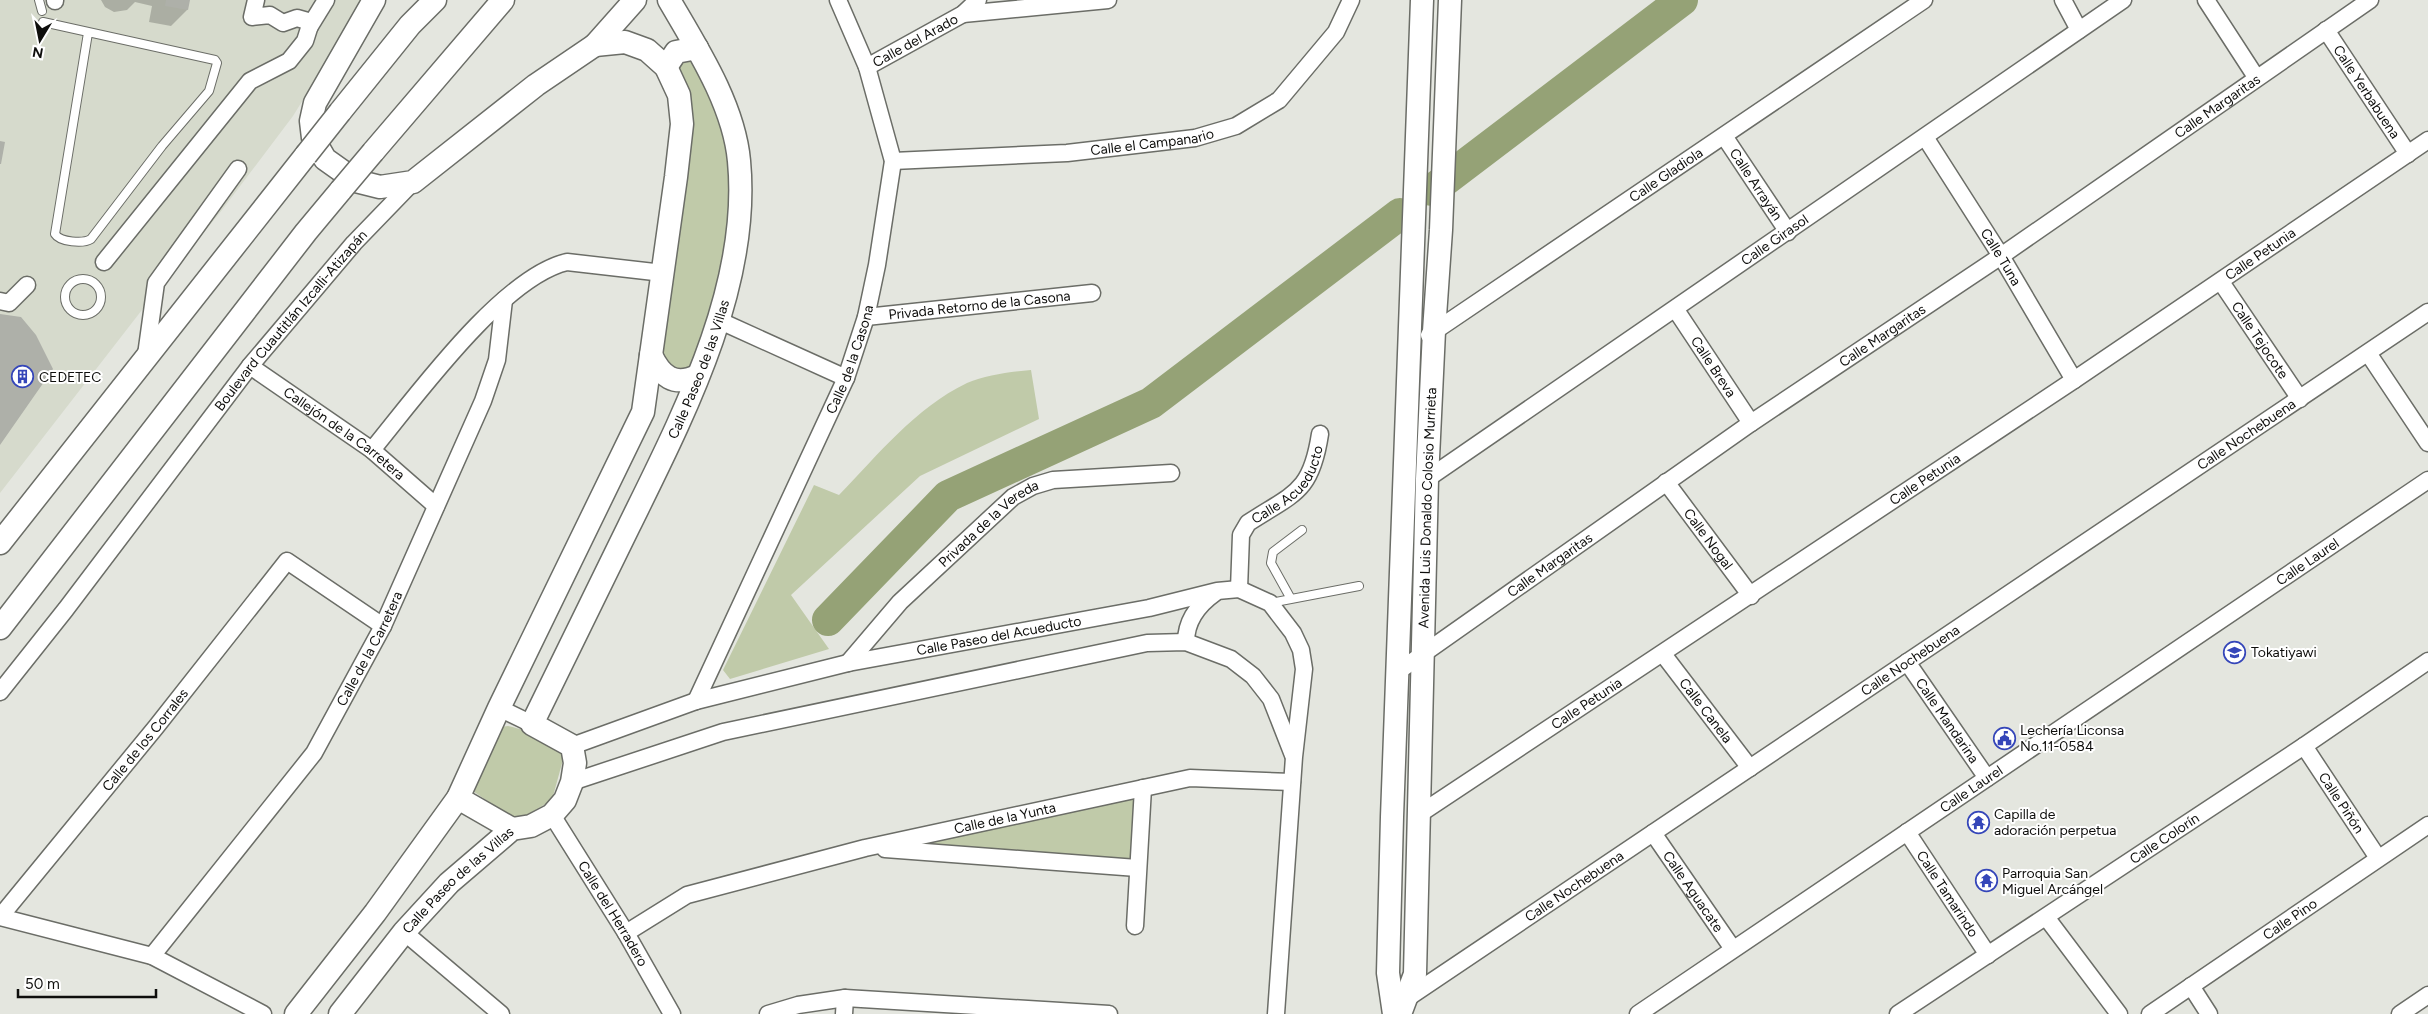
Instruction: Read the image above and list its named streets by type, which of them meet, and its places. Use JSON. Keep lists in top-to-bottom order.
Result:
{
  "streets": {
    "street": [
      "Calle del Arado",
      "Calle Yerbabuena",
      "Calle Margaritas",
      "Calle el Campanario",
      "Calle Gladiola",
      "Calle Arrayán",
      "Calle Girasol",
      "Calle Petunia",
      "Calle Tuna",
      "Privada Retorno de la Casona",
      "Boulevard Cuautitlán Izcalli-Atizapán",
      "Calle Tejocote",
      "Calle de la Casona",
      "Calle Breva",
      "Calle Paseo de las Villas",
      "Calle Nochebuena",
      "Callejón de la Carretera",
      "Calle Acueducto",
      "Avenida Luis Donaldo Colosio Murrieta",
      "Privada de la Vereda",
      "Calle Nogal",
      "Calle Laurel",
      "Calle Paseo del Acueducto",
      "Calle de la Carretera",
      "Calle Canela",
      "Calle Mandarina",
      "Calle de los Corrales",
      "Calle Piñón",
      "Calle de la Yunta",
      "Calle Colorín",
      "Calle Aguacate",
      "Calle Tamarindo",
      "Calle del Herradero",
      "Calle Pino"
    ]
  },
  "crossings": [
    ["Calle del Arado", "Calle de la Casona"],
    ["Calle Yerbabuena", "Calle Margaritas"],
    ["Calle Yerbabuena", "Calle Petunia"],
    ["Calle Margaritas", "Calle Tuna"],
    ["Calle Margaritas", "Calle Breva"],
    ["Calle Margaritas", "Avenida Luis Donaldo Colosio Murrieta"],
    ["Calle Margaritas", "Calle Nogal"],
    ["Calle el Campanario", "Calle de la Casona"],
    ["Calle Gladiola", "Calle Arrayán"],
    ["Calle Gladiola", "Avenida Luis Donaldo Colosio Murrieta"],
    ["Calle Arrayán", "Calle Girasol"],
    ["Calle Girasol", "Calle Tuna"],
    ["Calle Girasol", "Calle Breva"],
    ["Calle Girasol", "Avenida Luis Donaldo Colosio Murrieta"],
    ["Calle Petunia", "Calle Tuna"],
    ["Calle Petunia", "Calle Tejocote"],
    ["Calle Petunia", "Avenida Luis Donaldo Colosio Murrieta"],
    ["Calle Petunia", "Calle Nogal"],
    ["Calle Petunia", "Calle Canela"],
    ["Privada Retorno de la Casona", "Calle de la Casona"],
    ["Boulevard Cuautitlán Izcalli-Atizapán", "Callejón de la Carretera"],
    ["Calle Tejocote", "Calle Nochebuena"],
    ["Calle de la Casona", "Calle Paseo del Acueducto"],
    ["Calle Paseo de las Villas", "Calle Paseo del Acueducto"],
    ["Calle Paseo de las Villas", "Calle del Herradero"],
    ["Calle Nochebuena", "Avenida Luis Donaldo Colosio Murrieta"],
    ["Calle Nochebuena", "Calle Canela"],
    ["Calle Nochebuena", "Calle Mandarina"],
    ["Calle Nochebuena", "Calle Aguacate"],
    ["Callejón de la Carretera", "Calle de la Carretera"],
    ["Calle Acueducto", "Calle Paseo del Acueducto"],
    ["Privada de la Vereda", "Calle Paseo del Acueducto"],
    ["Calle Laurel", "Calle Mandarina"],
    ["Calle Laurel", "Calle Aguacate"],
    ["Calle Laurel", "Calle Tamarindo"],
    ["Calle Paseo del Acueducto", "Calle de la Yunta"],
    ["Calle Paseo del Acueducto", "Calle del Herradero"],
    ["Calle de la Carretera", "Calle de los Corrales"],
    ["Calle Piñón", "Calle Colorín"],
    ["Calle Piñón", "Calle Pino"],
    ["Calle de la Yunta", "Calle del Herradero"],
    ["Calle Colorín", "Calle Tamarindo"]
  ],
  "places": {
    "building": ["CEDETEC"],
    "school or university": ["Tokatiyawi"],
    "public building": ["Lechería Liconsa No.11-0584"],
    "temple": ["Capilla de adoración perpetua", "Parroquia San Miguel Arcángel"]
  },
  "scale_bar": "50 m",
  "north": "bottom"
}
